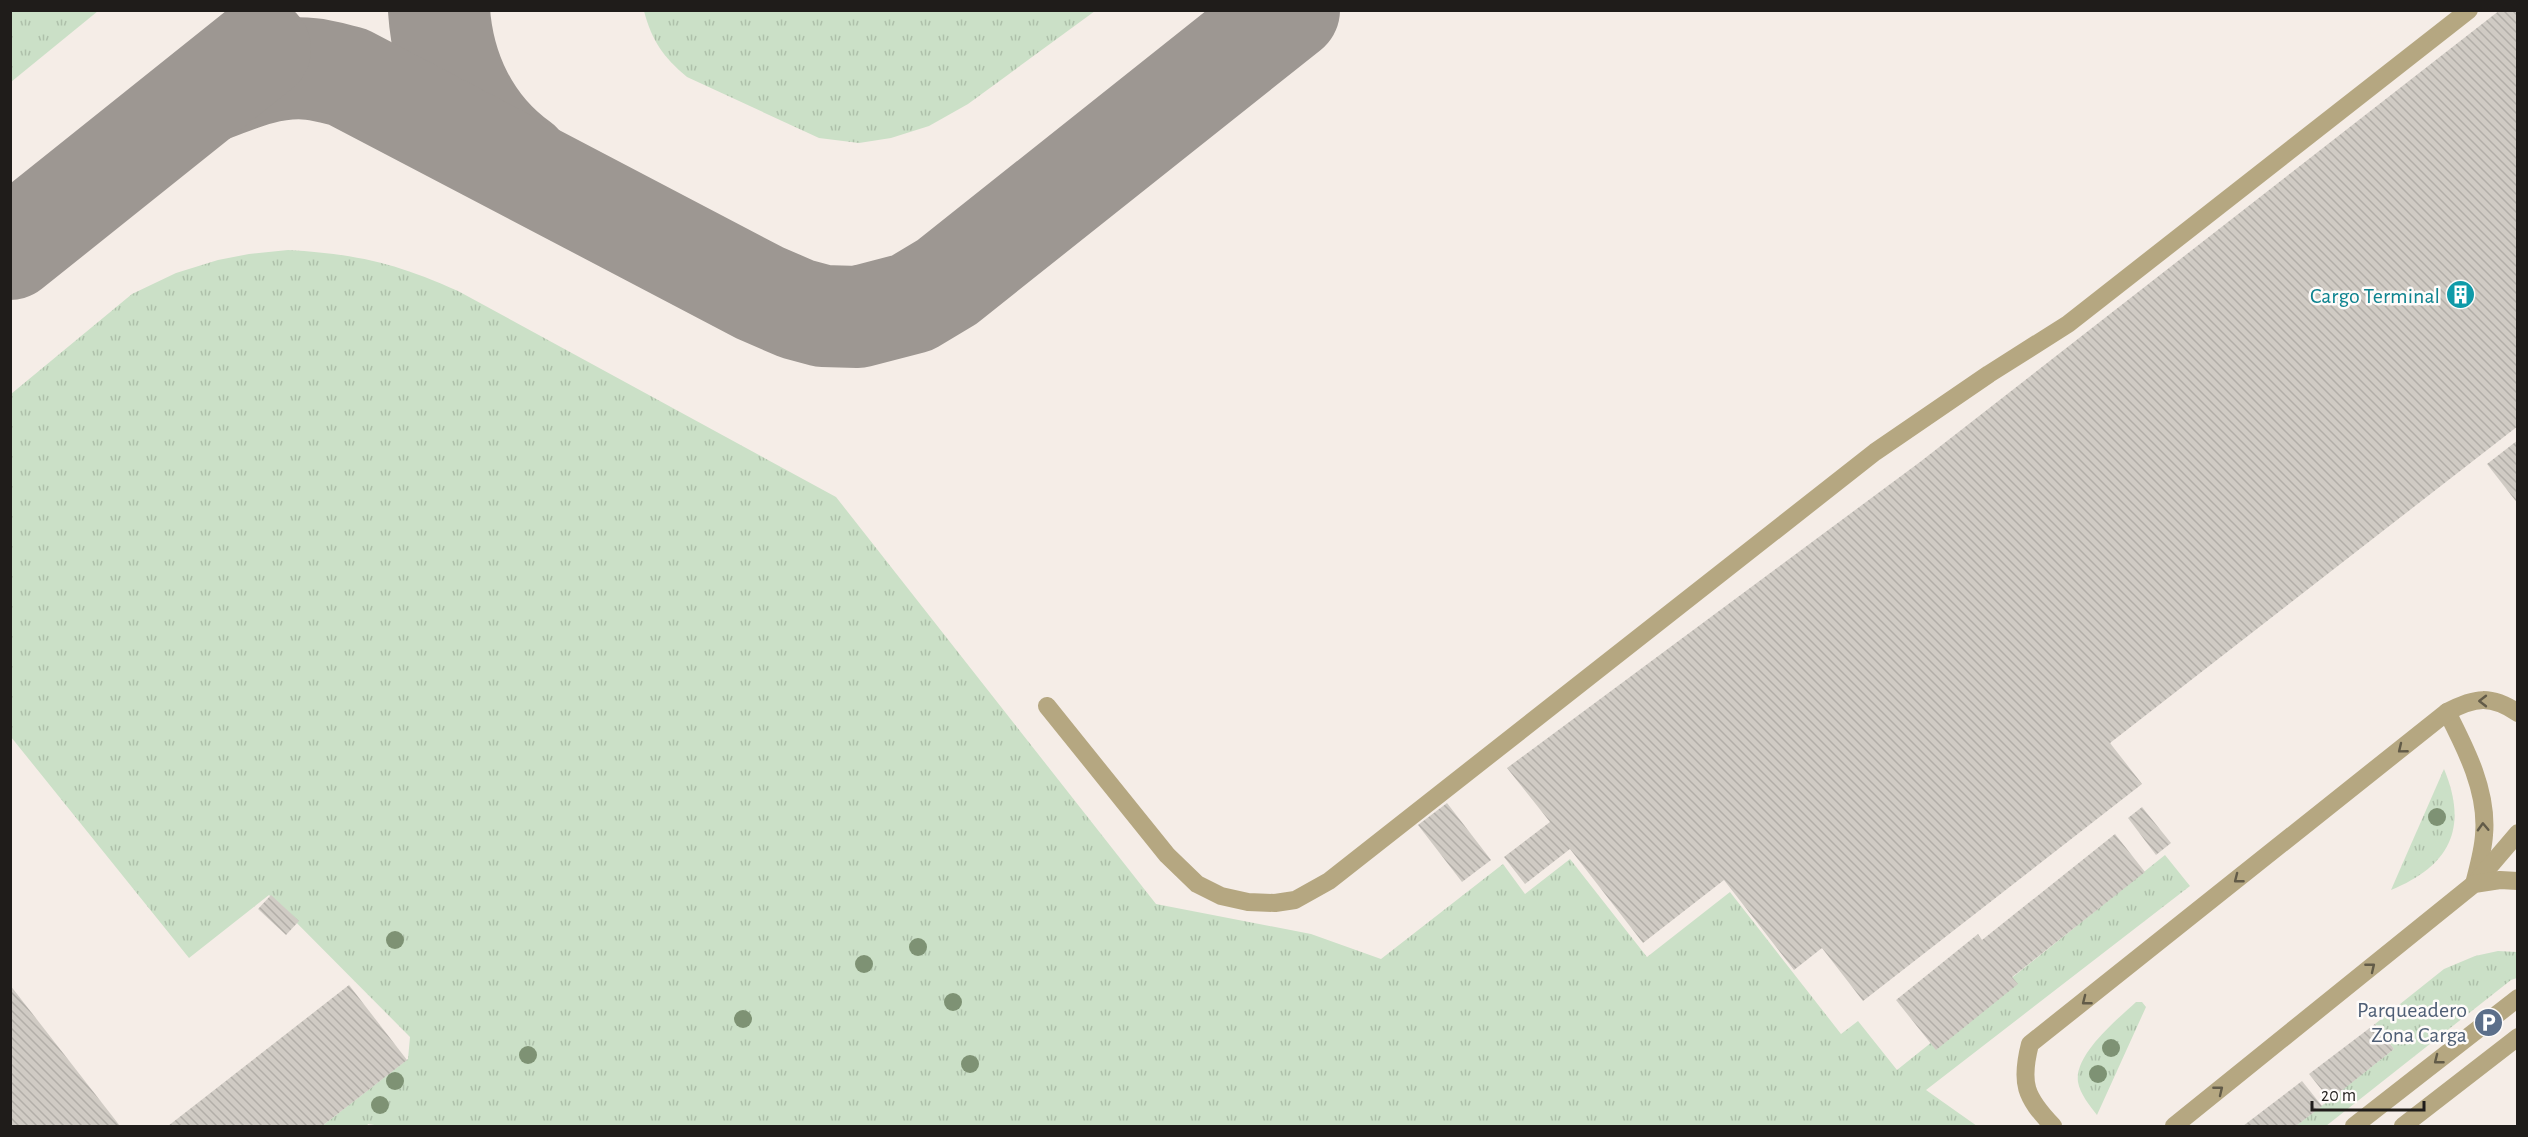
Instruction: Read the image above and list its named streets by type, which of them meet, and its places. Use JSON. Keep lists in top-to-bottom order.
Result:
{
  "places": {
    "building": ["Cargo Terminal"],
    "parking": ["Parqueadero Zona Carga"]
  },
  "scale_bar": "20 m"
}
